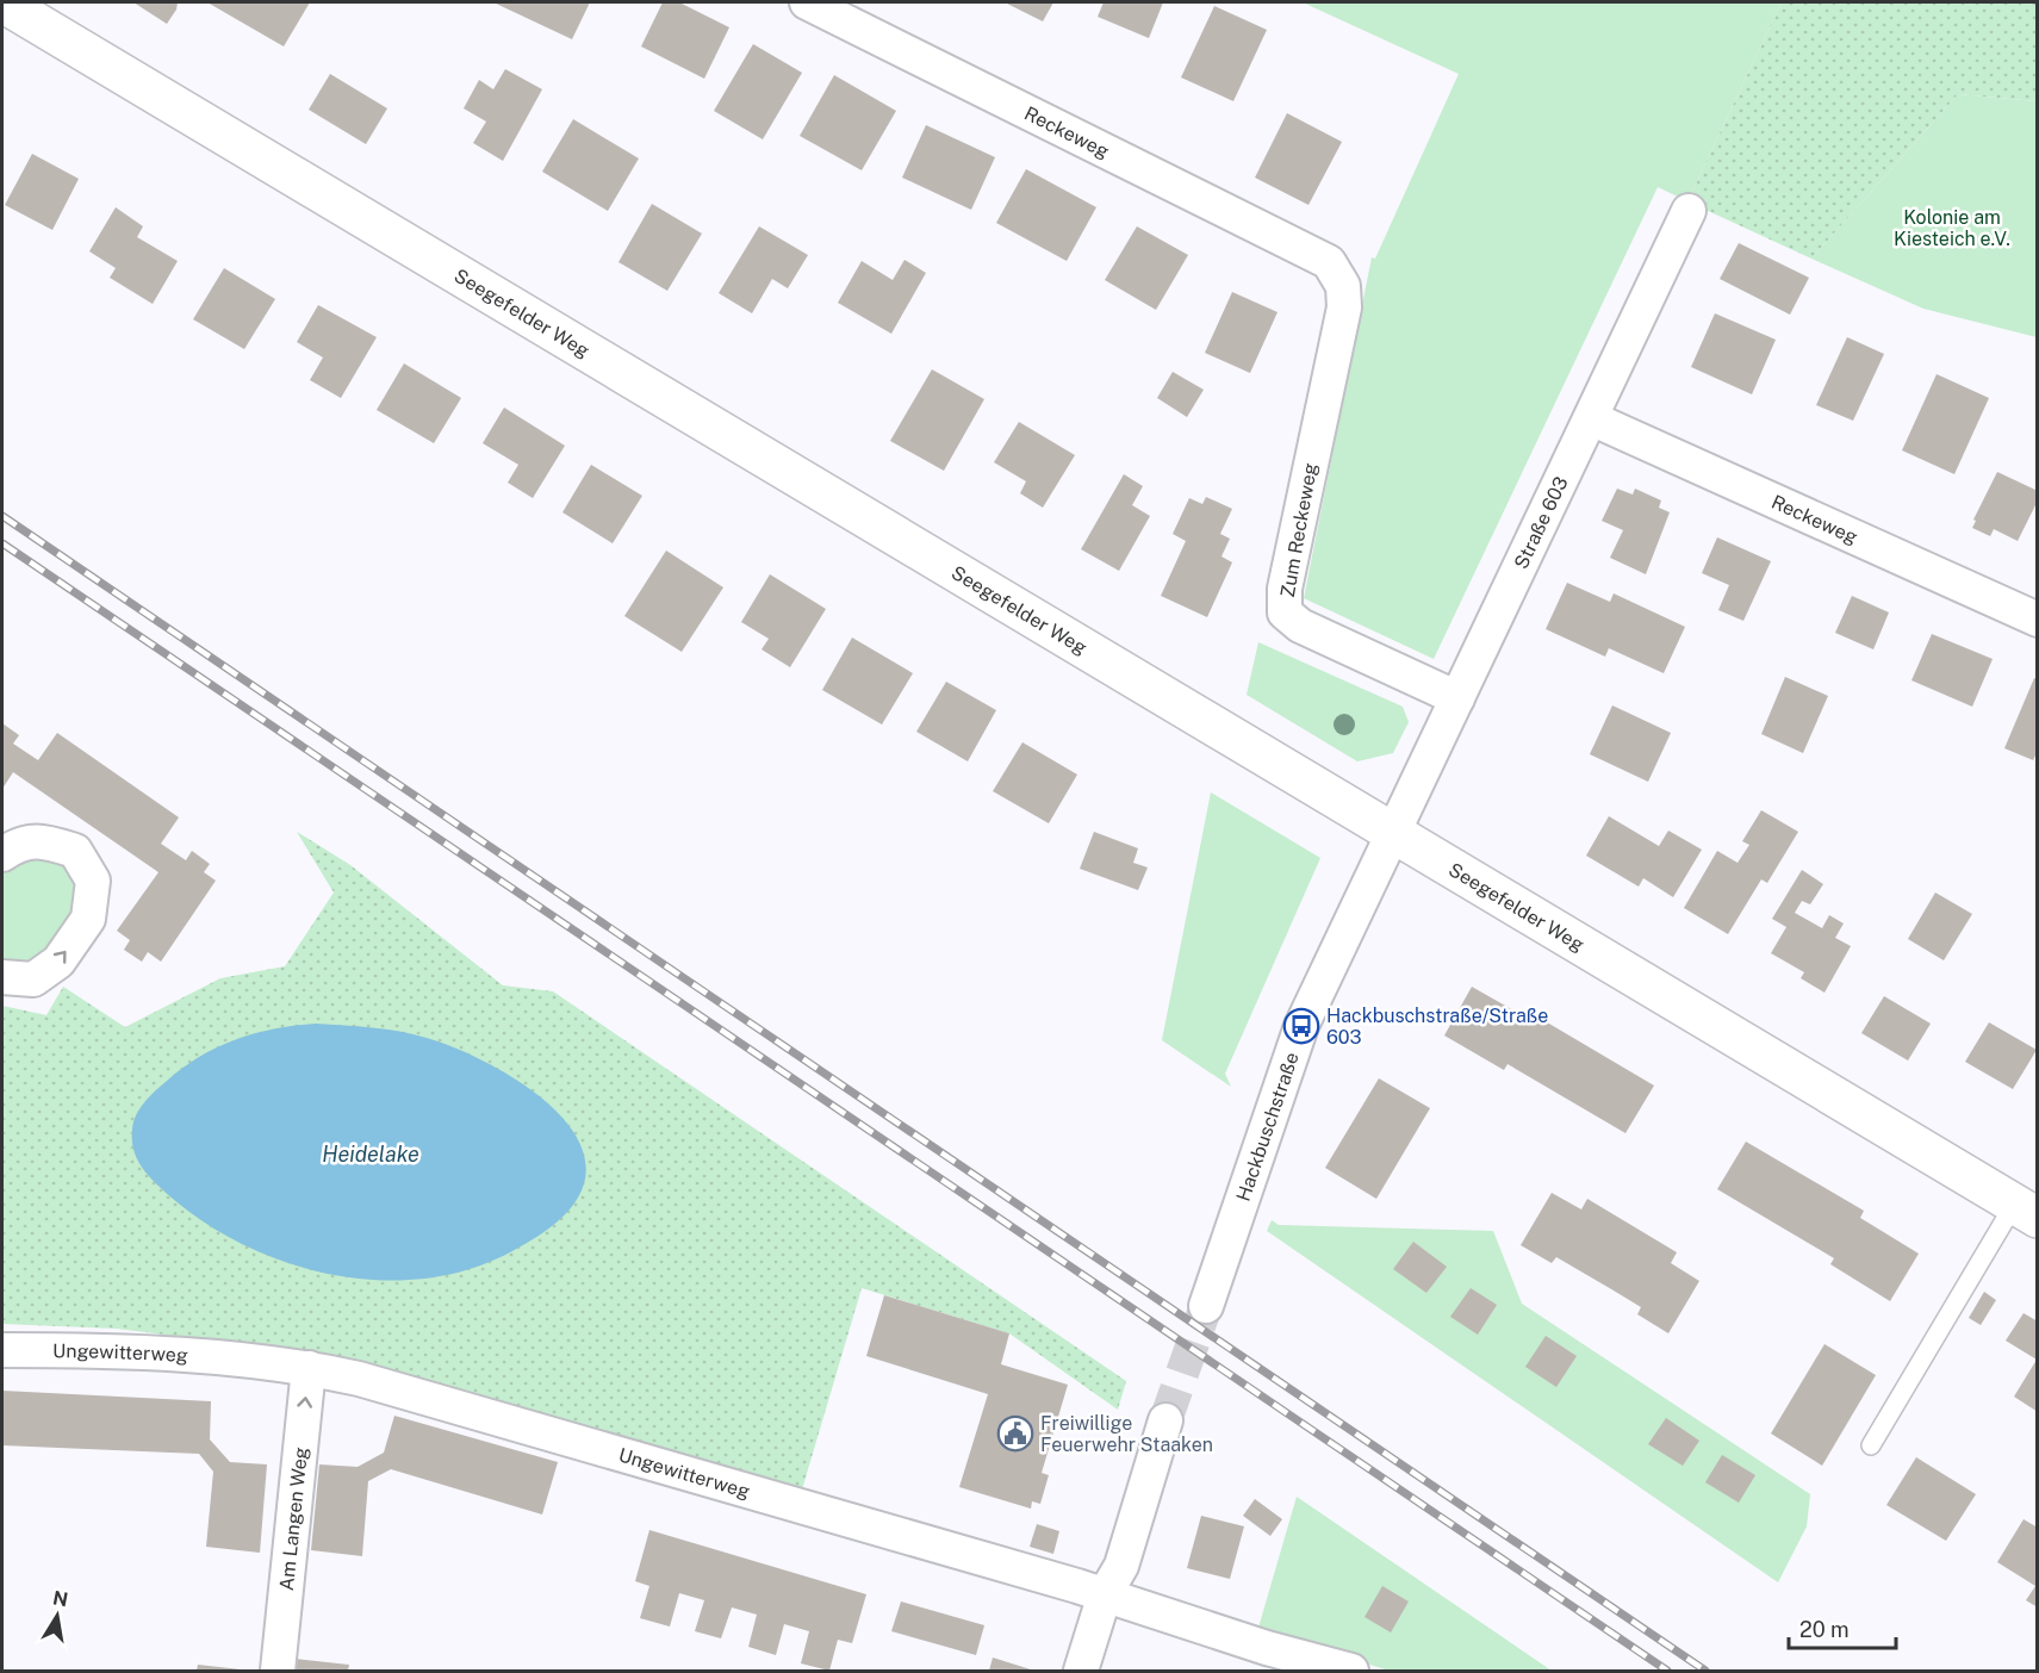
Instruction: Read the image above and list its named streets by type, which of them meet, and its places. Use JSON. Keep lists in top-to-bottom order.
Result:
{
  "streets": {
    "street": [
      "Reckeweg",
      "Seegefelder Weg",
      "Straße 603",
      "Zum Reckeweg",
      "Hackbuschstraße",
      "Ungewitterweg",
      "Am Langen Weg"
    ]
  },
  "crossings": [
    ["Reckeweg", "Straße 603"],
    ["Reckeweg", "Zum Reckeweg"],
    ["Seegefelder Weg", "Straße 603"],
    ["Seegefelder Weg", "Hackbuschstraße"],
    ["Straße 603", "Zum Reckeweg"],
    ["Straße 603", "Hackbuschstraße"],
    ["Ungewitterweg", "Am Langen Weg"]
  ],
  "one_way": ["Am Langen Weg"],
  "water": ["Heidelake"],
  "parks": ["Kolonie am Kiesteich e.V."],
  "places": {
    "bus stop": ["Hackbuschstraße/Straße 603"],
    "public building": ["Freiwillige Feuerwehr Staaken"]
  },
  "scale_bar": "20 m",
  "north": "top"
}
